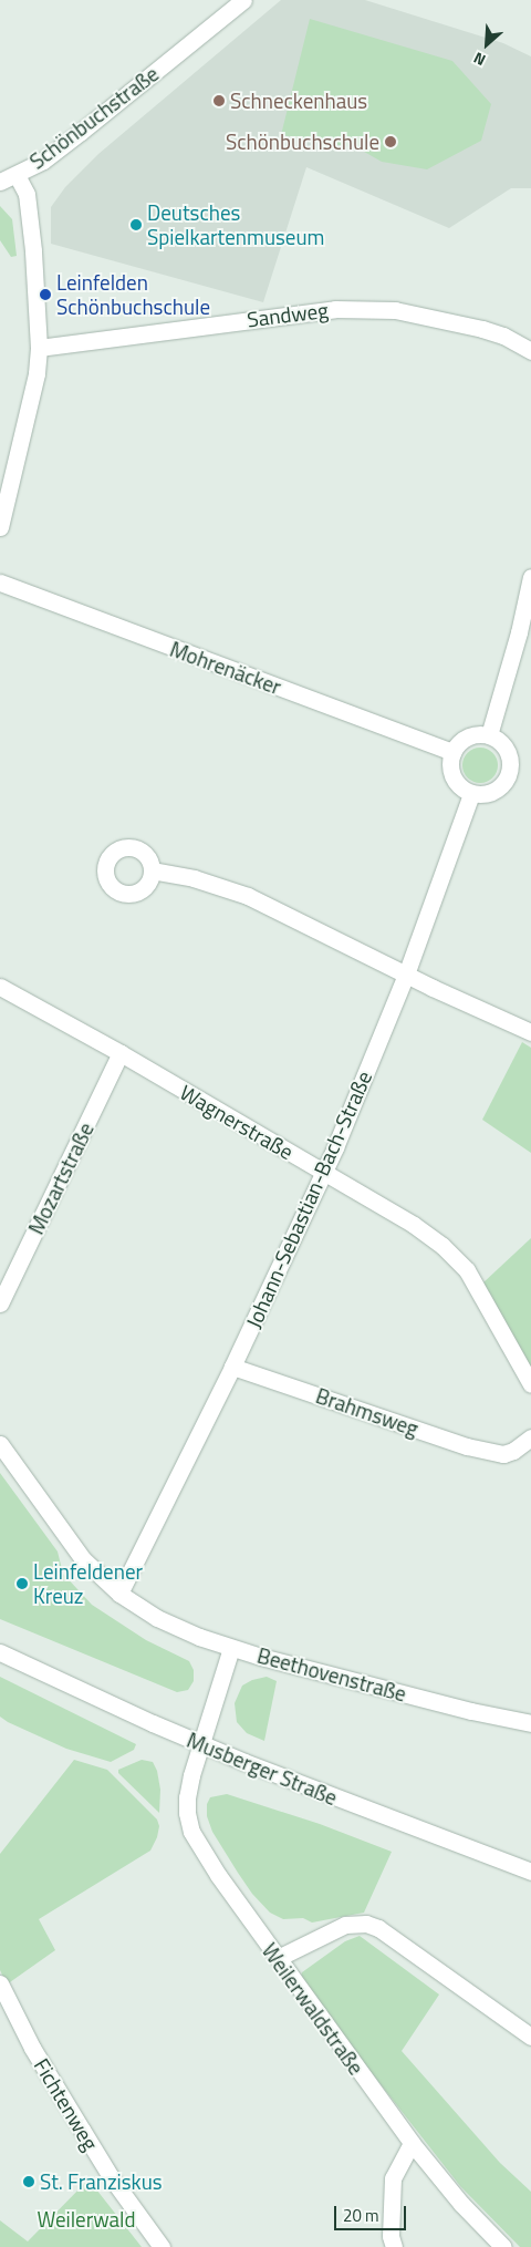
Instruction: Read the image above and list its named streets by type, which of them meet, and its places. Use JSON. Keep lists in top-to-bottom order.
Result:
{
  "streets": {
    "street": [
      "Schönbuchstraße",
      "Sandweg",
      "Mohrenäcker",
      "Wagnerstraße",
      "Mozartstraße",
      "Johann-Sebastian-Bach-Straße",
      "Brahmsweg",
      "Beethovenstraße",
      "Musberger Straße",
      "Weilerwaldstraße",
      "Fichtenweg"
    ]
  },
  "crossings": [
    ["Schönbuchstraße", "Sandweg"],
    ["Mohrenäcker", "Johann-Sebastian-Bach-Straße"],
    ["Wagnerstraße", "Mozartstraße"],
    ["Wagnerstraße", "Johann-Sebastian-Bach-Straße"],
    ["Johann-Sebastian-Bach-Straße", "Brahmsweg"],
    ["Beethovenstraße", "Musberger Straße"],
    ["Beethovenstraße", "Weilerwaldstraße"],
    ["Musberger Straße", "Weilerwaldstraße"]
  ],
  "parks": ["Weilerwald"],
  "places": [
    "Schneckenhaus",
    "Schönbuchschule",
    "Deutsches Spielkartenmuseum",
    "Leinfelden Schönbuchschule",
    "Leinfeldener Kreuz",
    "St. Franziskus"
  ],
  "scale_bar": "20 m",
  "north": "bottom left"
}
